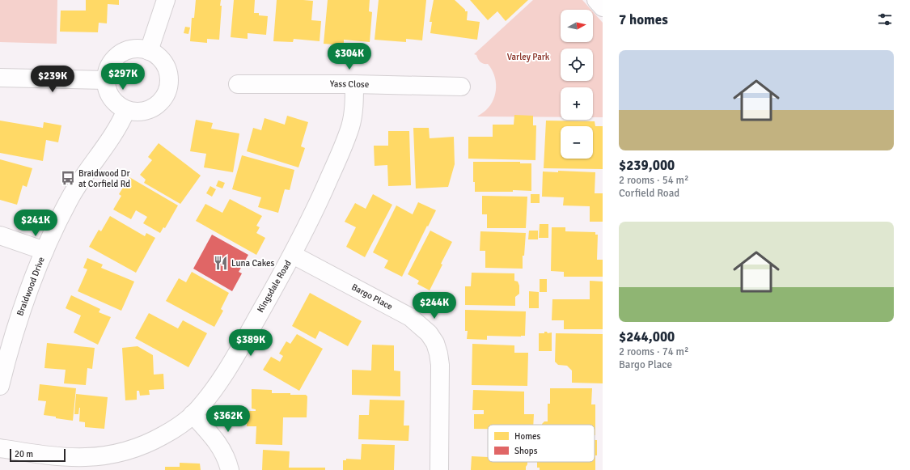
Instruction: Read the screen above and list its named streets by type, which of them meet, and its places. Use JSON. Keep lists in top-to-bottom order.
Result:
{
  "streets": {
    "street": [
      "Yass Close",
      "Braidwood Drive",
      "Kingsdale Road",
      "Bargo Place"
    ]
  },
  "crossings": [
    ["Yass Close", "Kingsdale Road"],
    ["Kingsdale Road", "Bargo Place"]
  ],
  "parks": ["Varley Park"],
  "places": {
    "bus stop": ["Braidwood Dr at Corfield Rd"],
    "restaurant": ["Luna Cakes"]
  },
  "legend": ["Homes", "Shops"],
  "scale_bar": "20 m",
  "north": "right",
  "page": {
    "heading": "7 homes",
    "map_buttons": ["+", "−"],
    "list": [
      {
        "name": "$239,000",
        "note": "2 rooms · 54 m² · Corfield Road"
      },
      {
        "name": "$244,000",
        "note": "2 rooms · 74 m² · Bargo Place"
      }
    ],
    "price": [
      "$304K",
      "$297K",
      "$239K",
      "$241K",
      "$244K",
      "$389K",
      "$362K"
    ],
    "scale": "20 m"
  }
}
